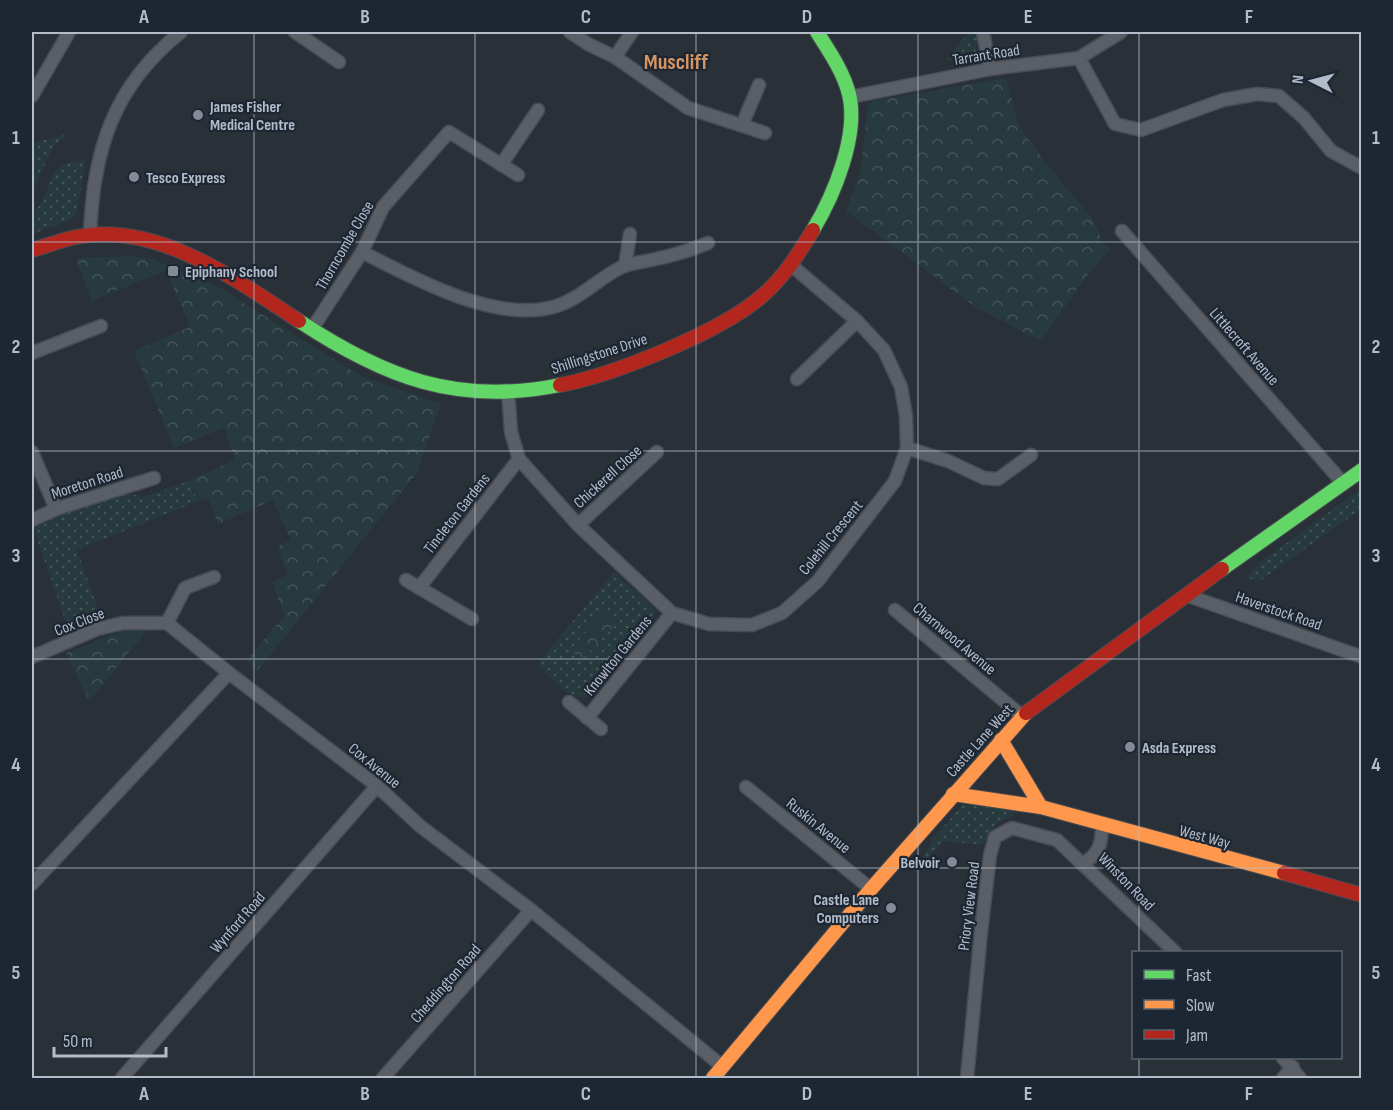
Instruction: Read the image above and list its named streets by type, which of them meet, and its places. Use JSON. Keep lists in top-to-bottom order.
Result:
{
  "streets": {
    "street": [
      "Tarrant Road",
      "Thorncombe Close",
      "Littlecroft Avenue",
      "Shillingstone Drive",
      "Chickerell Close",
      "Moreton Road",
      "Tincleton Gardens",
      "Colehill Crescent",
      "Haverstock Road",
      "Cox Close",
      "Charnwood Avenue",
      "Knowlton Gardens",
      "Castle Lane West",
      "Cox Avenue",
      "Ruskin Avenue",
      "West Way",
      "Winston Road",
      "Priory View Road",
      "Wynford Road",
      "Cheddington Road"
    ]
  },
  "crossings": [
    ["Tarrant Road", "Shillingstone Drive"],
    ["Thorncombe Close", "Shillingstone Drive"],
    ["Littlecroft Avenue", "Castle Lane West"],
    ["Shillingstone Drive", "Colehill Crescent"],
    ["Chickerell Close", "Colehill Crescent"],
    ["Tincleton Gardens", "Colehill Crescent"],
    ["Colehill Crescent", "Knowlton Gardens"],
    ["Haverstock Road", "Castle Lane West"],
    ["Charnwood Avenue", "Castle Lane West"],
    ["Castle Lane West", "Cox Avenue"],
    ["Castle Lane West", "Ruskin Avenue"],
    ["Castle Lane West", "West Way"],
    ["Cox Avenue", "Wynford Road"],
    ["Cox Avenue", "Cheddington Road"],
    ["West Way", "Winston Road"],
    ["Winston Road", "Priory View Road"]
  ],
  "districts": ["Muscliff"],
  "places": {
    "other": [
      "James Fisher Medical Centre",
      "Tesco Express",
      "Asda Express",
      "Belvoir",
      "Castle Lane Computers"
    ],
    "transit": ["Epiphany School"]
  },
  "legend": ["Fast", "Slow", "Jam"],
  "scale_bar": "50 m",
  "north": "left",
  "grid": {
    "columns": [
      "A",
      "B",
      "C",
      "D",
      "E",
      "F"
    ],
    "rows": [
      "1",
      "2",
      "3",
      "4",
      "5"
    ]
  }
}
